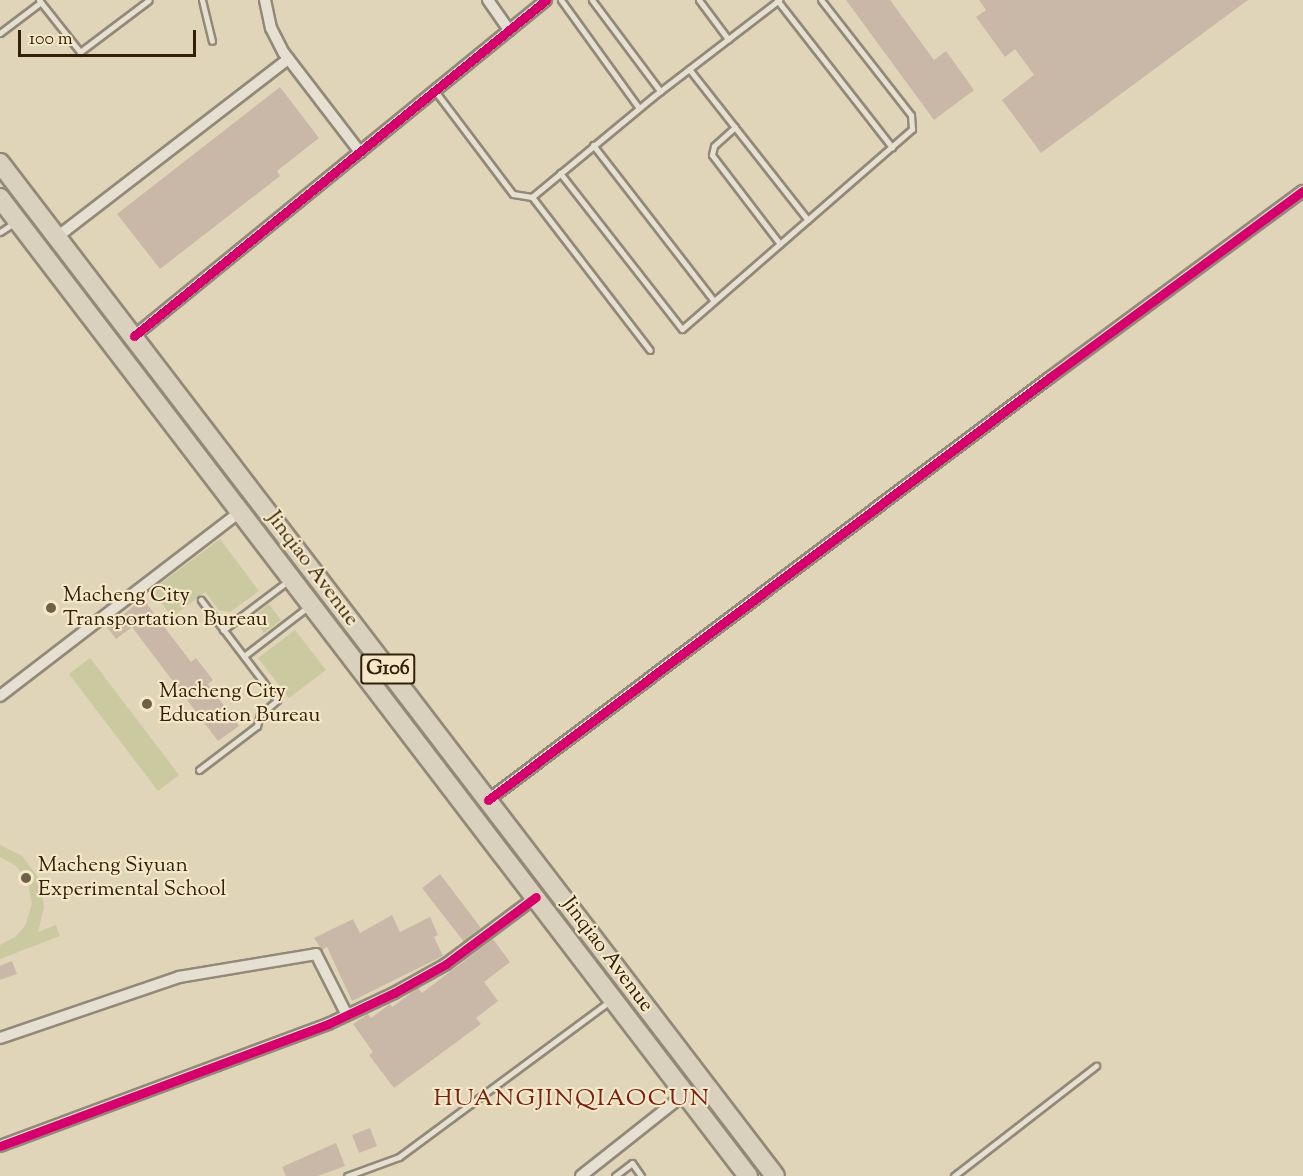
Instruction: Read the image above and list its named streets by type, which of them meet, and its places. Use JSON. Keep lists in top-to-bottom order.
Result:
{
  "streets": {
    "highway": ["Jinqiao Avenue", "G106"]
  },
  "districts": ["HUANGJINQIAOCUN"],
  "places": ["Macheng City Transportation Bureau", "Macheng City Education Bureau", "Macheng Siyuan Experimental School"],
  "scale_bar": "100 m"
}
